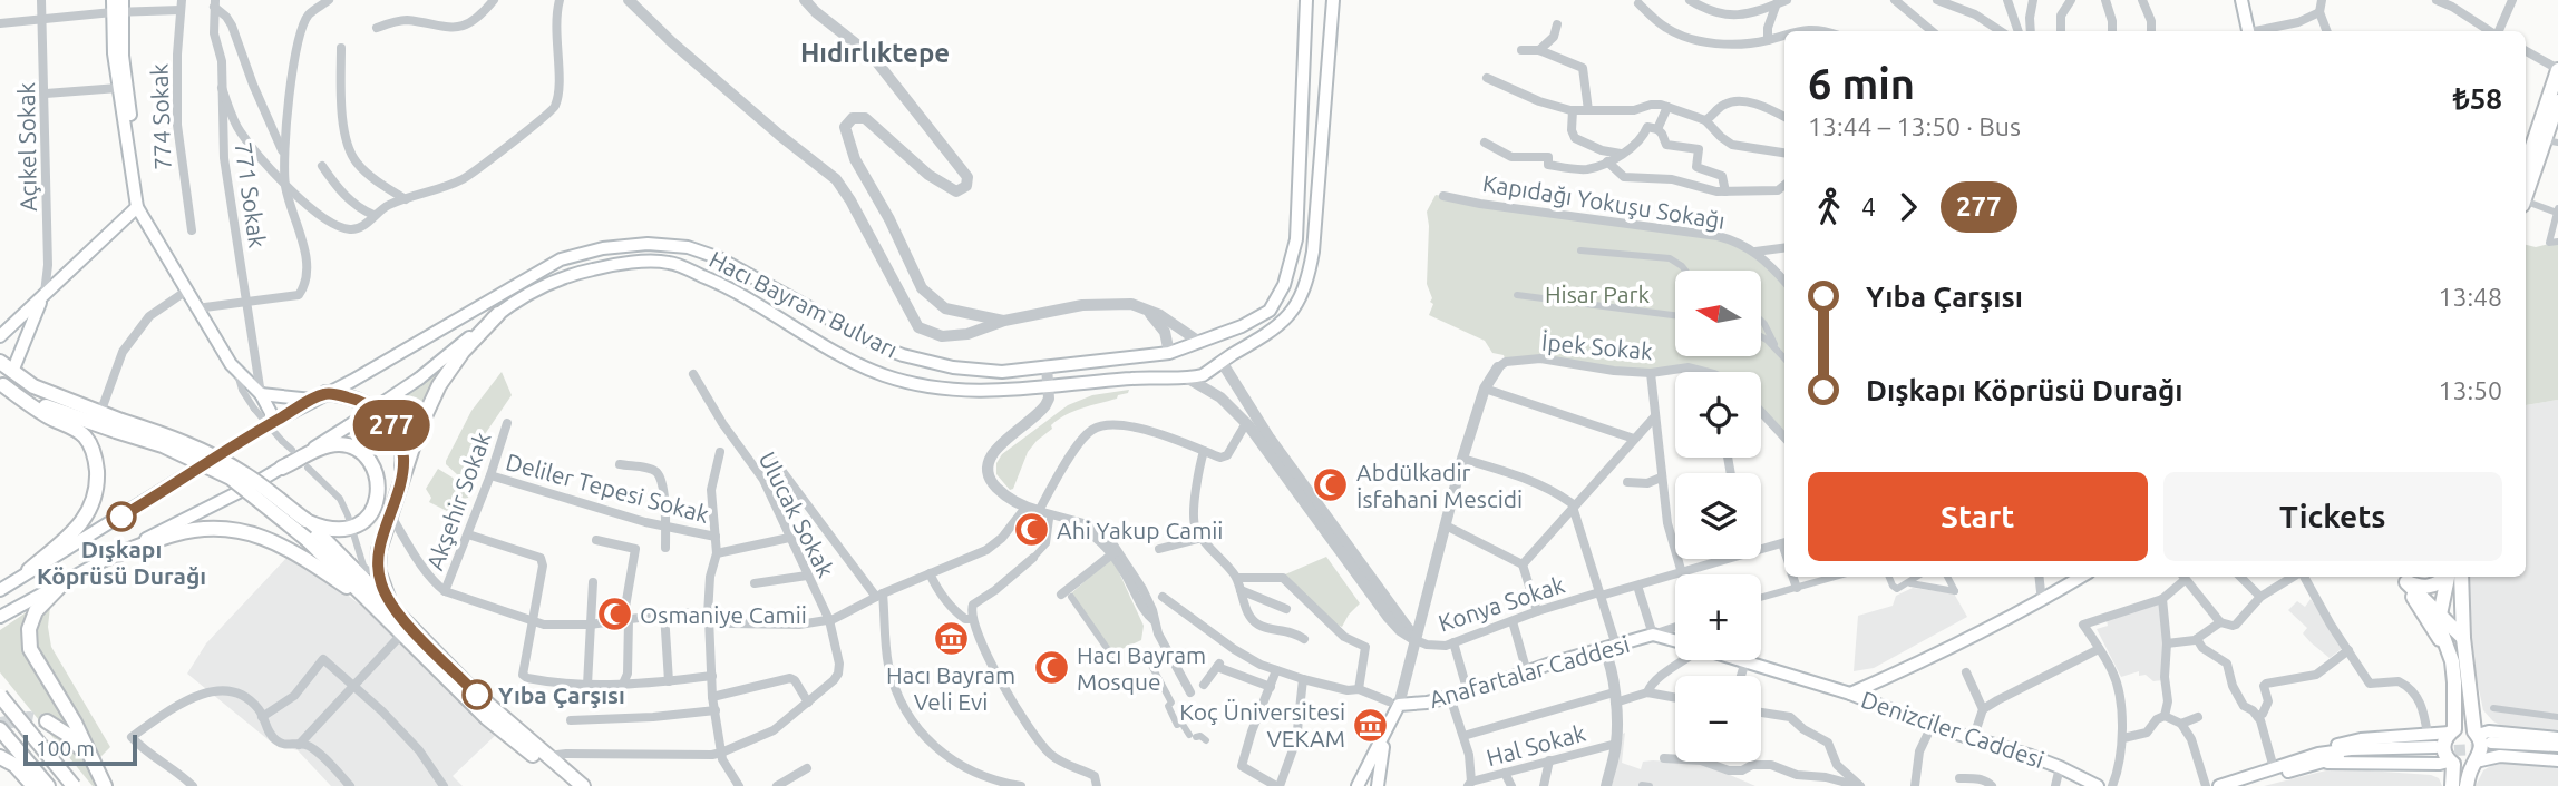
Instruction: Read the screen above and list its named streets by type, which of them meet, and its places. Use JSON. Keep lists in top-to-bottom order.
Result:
{
  "streets": {
    "main road": ["Hacı Bayram Bulvarı", "Anafartalar Caddesi", "Denizciler Caddesi"],
    "street": [
      "774 Sokak",
      "Açıkel Sokak",
      "771 Sokak",
      "Kapıdağı Yokuşu Sokağı",
      "İpek Sokak",
      "Deliler Tepesi Sokak",
      "Akşehir Sokak",
      "Ulucak Sokak",
      "Konya Sokak",
      "Hal Sokak"
    ]
  },
  "crossings": [
    ["Deliler Tepesi Sokak", "Akşehir Sokak"],
    ["Anafartalar Caddesi", "Denizciler Caddesi"]
  ],
  "districts": ["Hıdırlıktepe"],
  "parks": ["Hisar Park"],
  "places": {
    "mosque": [
      "Abdülkadir İsfahani Mescidi",
      "Ahi Yakup Camii",
      "Osmaniye Camii",
      "Hacı Bayram Mosque"
    ],
    "other": ["Dışkapı Köprüsü Durağı", "Yıba Çarşısı"],
    "museum": ["Hacı Bayram Veli Evi", "Koç Üniversitesi VEKAM"]
  },
  "lines": ["bus line 277"],
  "scale_bar": "100 m",
  "north": "left",
  "page": {
    "on_map": "277",
    "heading": ["6 min", "13:44 – 13:50 · Bus", "₺58"],
    "legs": ["4", "277"],
    "list": [
      {
        "name": "Yıba Çarşısı",
        "value": "13:48"
      },
      {
        "name": "Dışkapı Köprüsü Durağı",
        "value": "13:50"
      }
    ],
    "map_buttons": ["+", "−"],
    "buttons": ["Start", "Tickets"],
    "scale": "100 m"
  }
}
